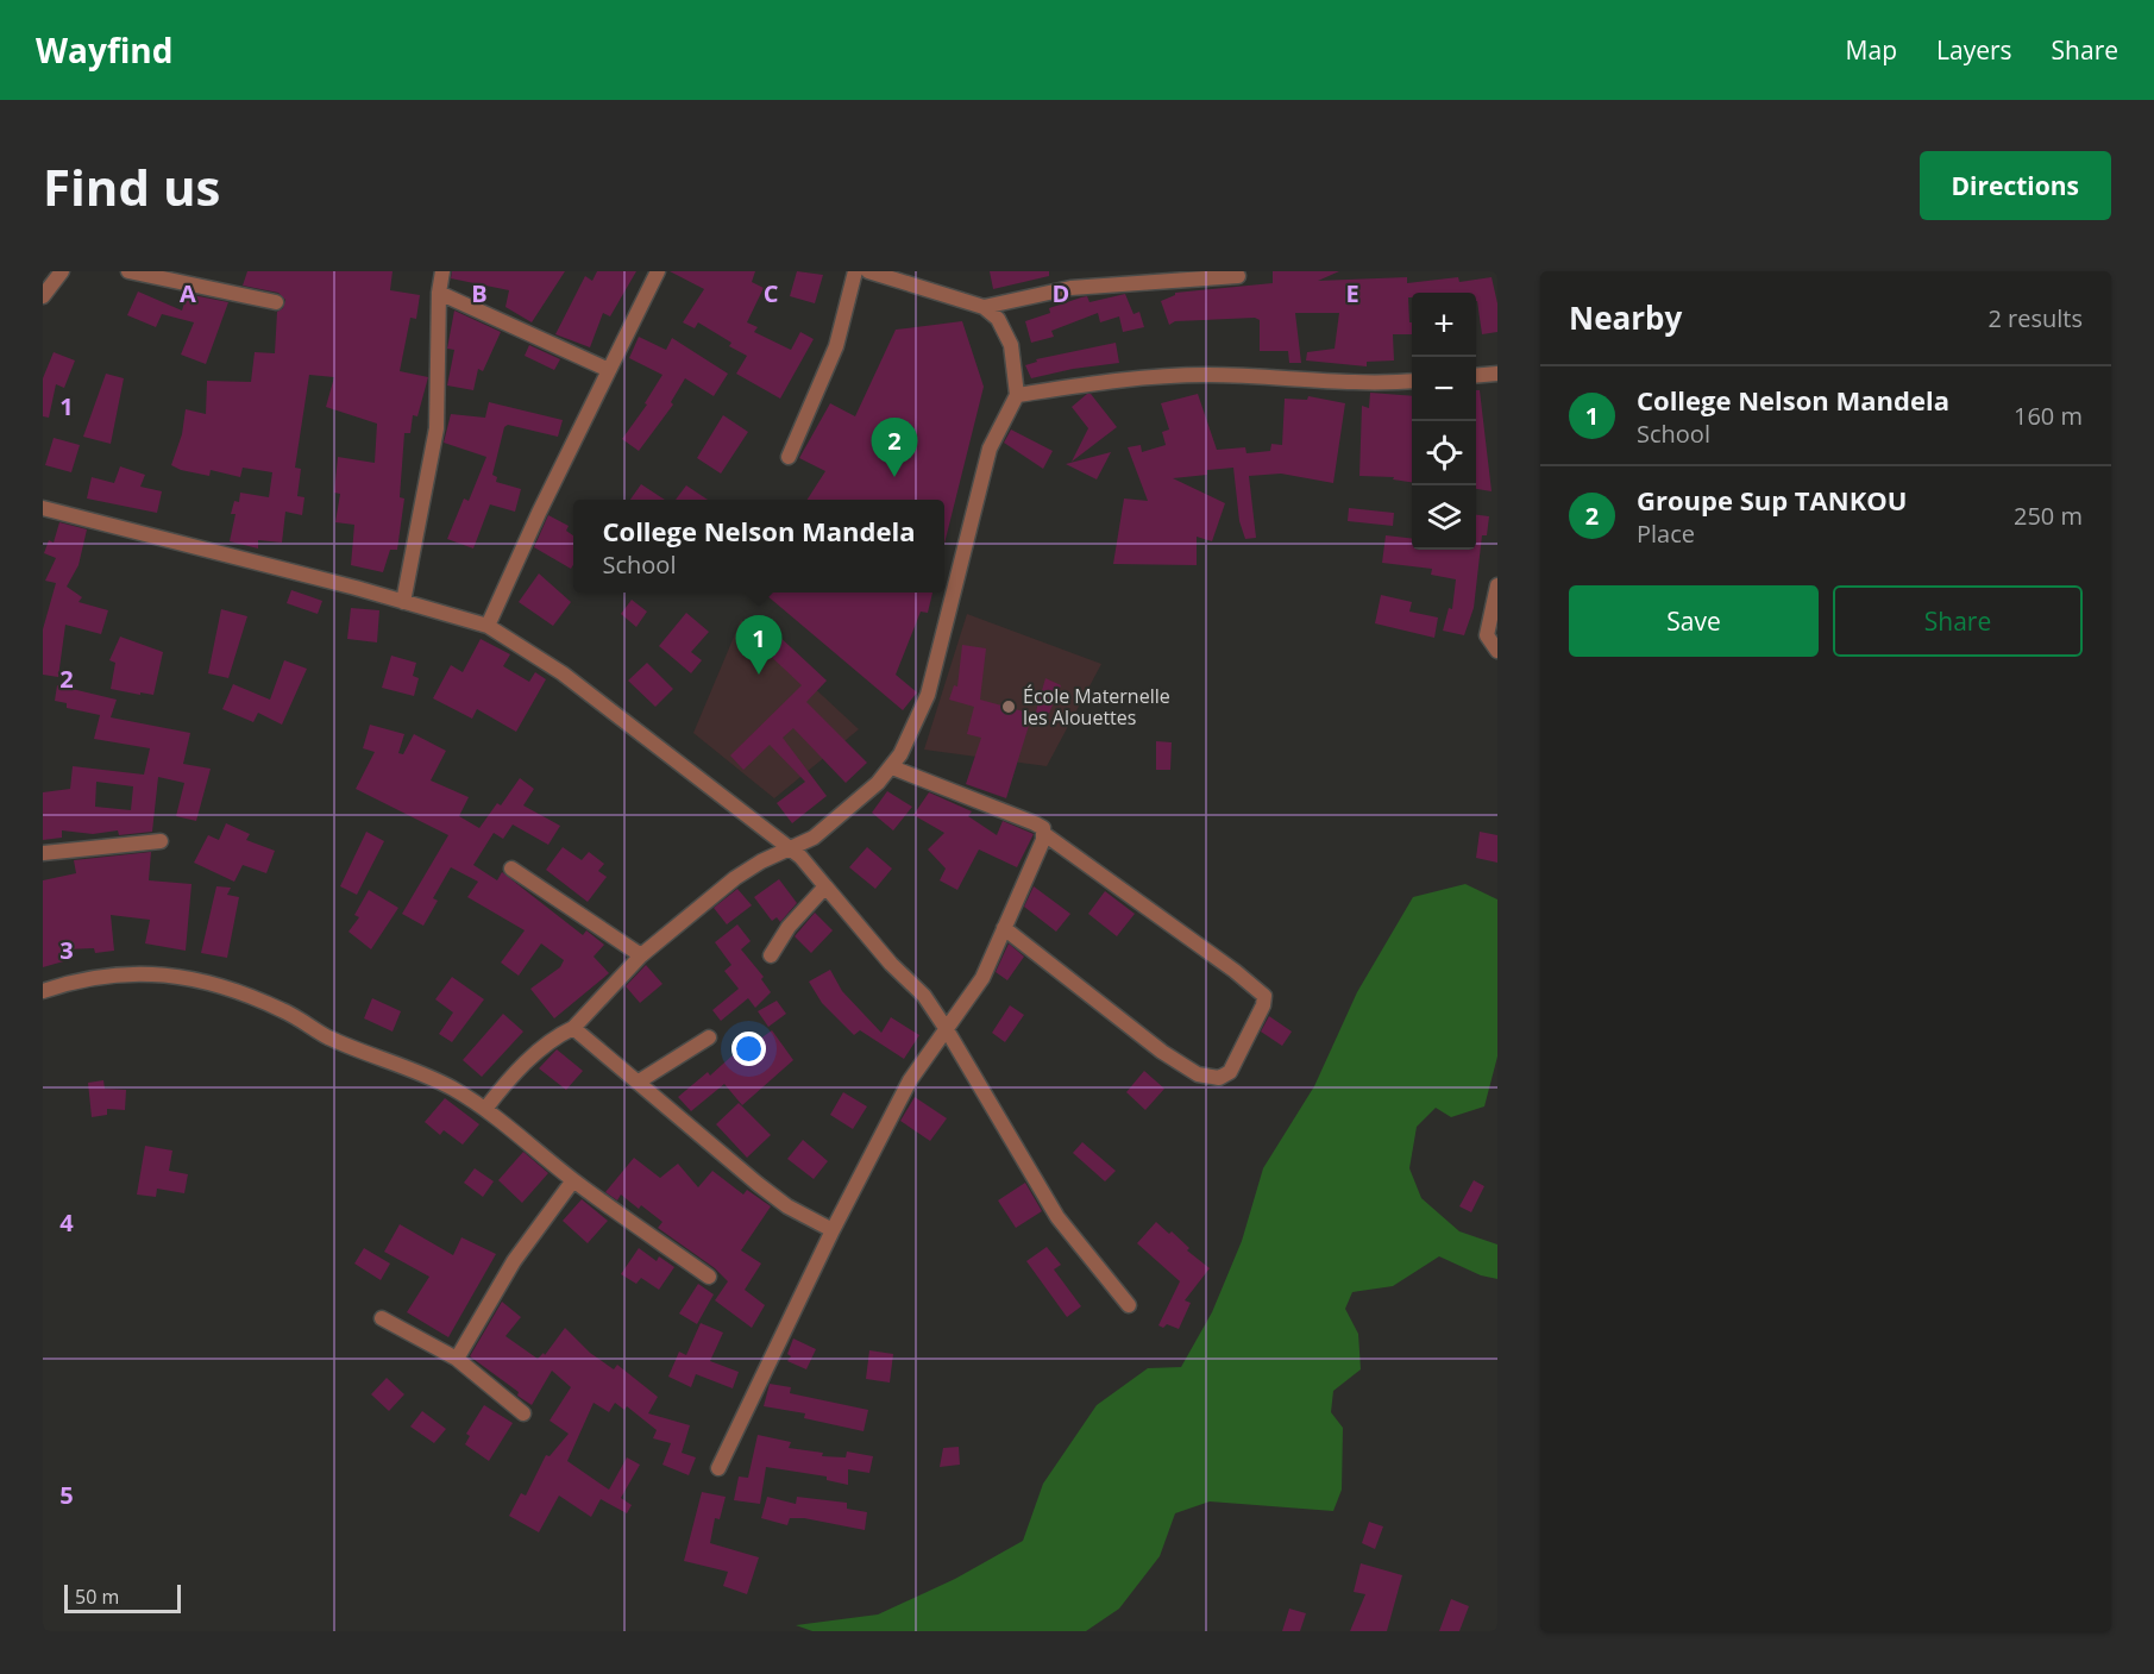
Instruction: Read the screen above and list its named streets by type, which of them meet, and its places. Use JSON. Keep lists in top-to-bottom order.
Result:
{
  "places": ["École Maternelle les Alouettes"],
  "scale_bar": "50 m",
  "page": {
    "header": "Wayfind",
    "nav": ["Map", "Layers", "Share"],
    "buttons": [
      "Directions",
      ["Save", "Share"]
    ],
    "title": "Find us",
    "heading": ["Nearby", "2 results"],
    "map_buttons": ["+", "−"],
    "list": [
      {
        "mark": "1",
        "name": "College Nelson Mandela",
        "note": "School",
        "value": "160 m"
      },
      {
        "mark": "2",
        "name": "Groupe Sup TANKOU",
        "note": "Place",
        "value": "250 m"
      }
    ],
    "pins": ["2", "1"],
    "popup": ["College Nelson Mandela", "School"],
    "scale": "50 m"
  },
  "grid": {
    "columns": [
      "A",
      "B",
      "C",
      "D",
      "E"
    ],
    "rows": [
      "1",
      "2",
      "3",
      "4",
      "5"
    ]
  }
}
